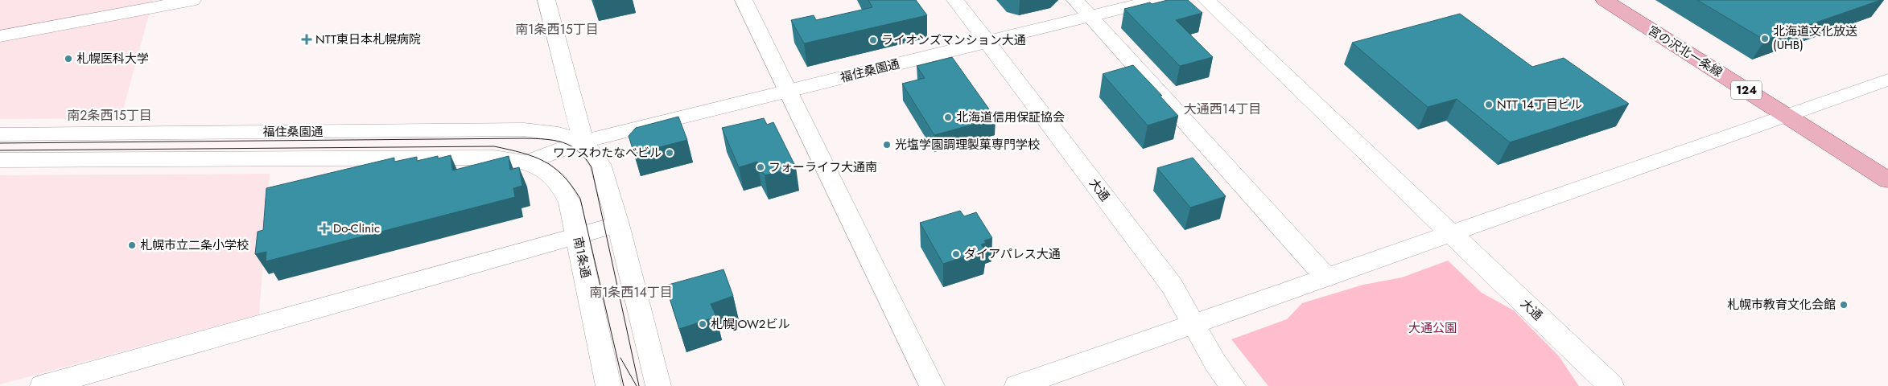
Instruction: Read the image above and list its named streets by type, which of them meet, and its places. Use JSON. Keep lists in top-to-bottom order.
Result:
{
  "streets": {
    "main road": ["宮の沢北一条線", "124"],
    "street": ["福住桑園通", "大通", "南1条通"]
  },
  "crossings": [
    ["福住桑園通", "大通"],
    ["福住桑園通", "南1条通"]
  ],
  "districts": [
    "南1条西15丁目",
    "大通西14丁目",
    "南2条西15丁目",
    "南1条西14丁目"
  ],
  "parks": ["大通公園"],
  "places": {
    "other": [
      "北海道文化放送 (UHB)",
      "ライオンズマンション大通",
      "札幌医科大学",
      "NTT 14丁目ビル",
      "北海道信用保証協会",
      "光塩学園調理製菓専門学校",
      "ワフスわたなべビル",
      "フォーライフ大通南",
      "札幌市立二条小学校",
      "ダイアパレス大通",
      "札幌市教育文化会館",
      "札幌JOW2ビル"
    ],
    "health": ["NTT東日本札幌病院", "Do-Clinic"]
  }
}
